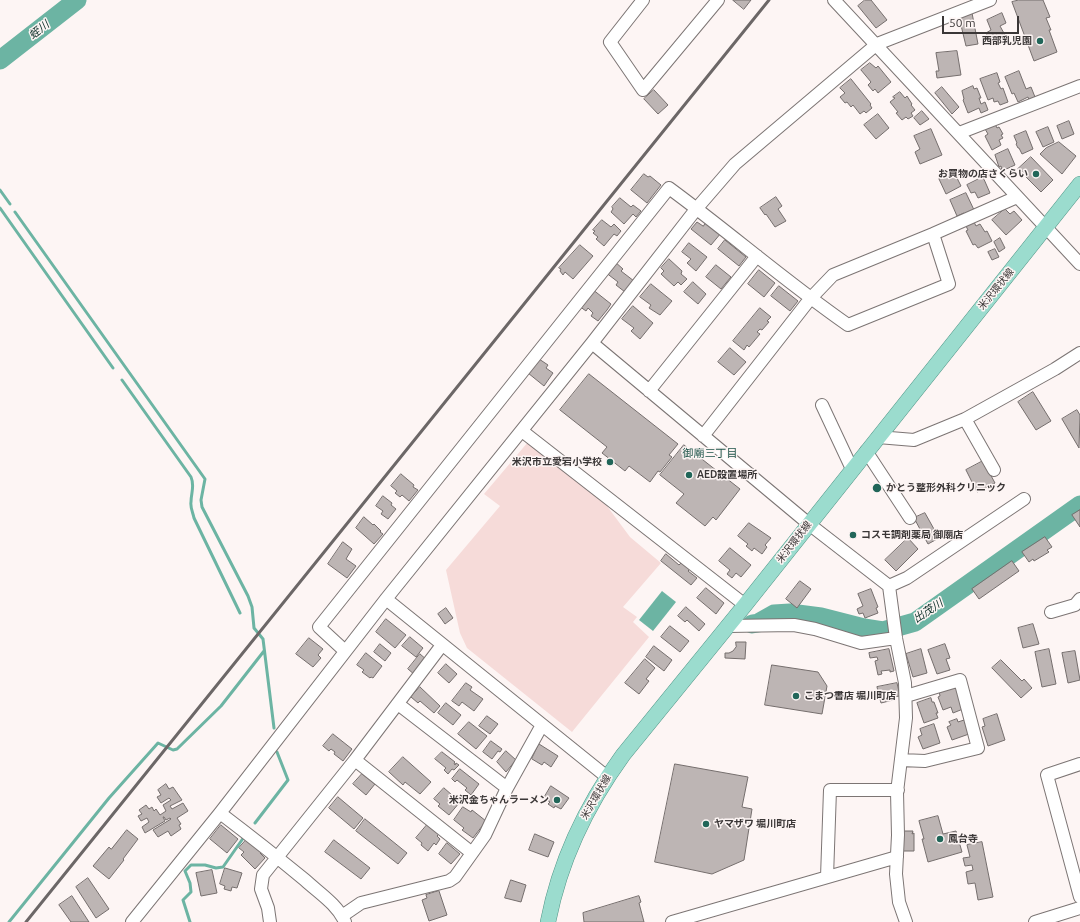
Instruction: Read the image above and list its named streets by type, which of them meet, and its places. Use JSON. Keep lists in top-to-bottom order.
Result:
{
  "streets": {
    "main road": ["米沢環状線"]
  },
  "districts": ["御廟三丁目"],
  "water": ["蛭川", "出茂川"],
  "places": [
    "西部乳児園",
    "お買物の店さくらい",
    "米沢市立愛宕小学校",
    "AED設置場所",
    "かとう整形外科クリニック",
    "コスモ調剤薬局 御廟店",
    "こまつ書店 堀川町店",
    "米沢金ちゃんラーメン",
    "ヤマザワ 堀川町店",
    "鳳台寺"
  ],
  "scale_bar": "50 m"
}
